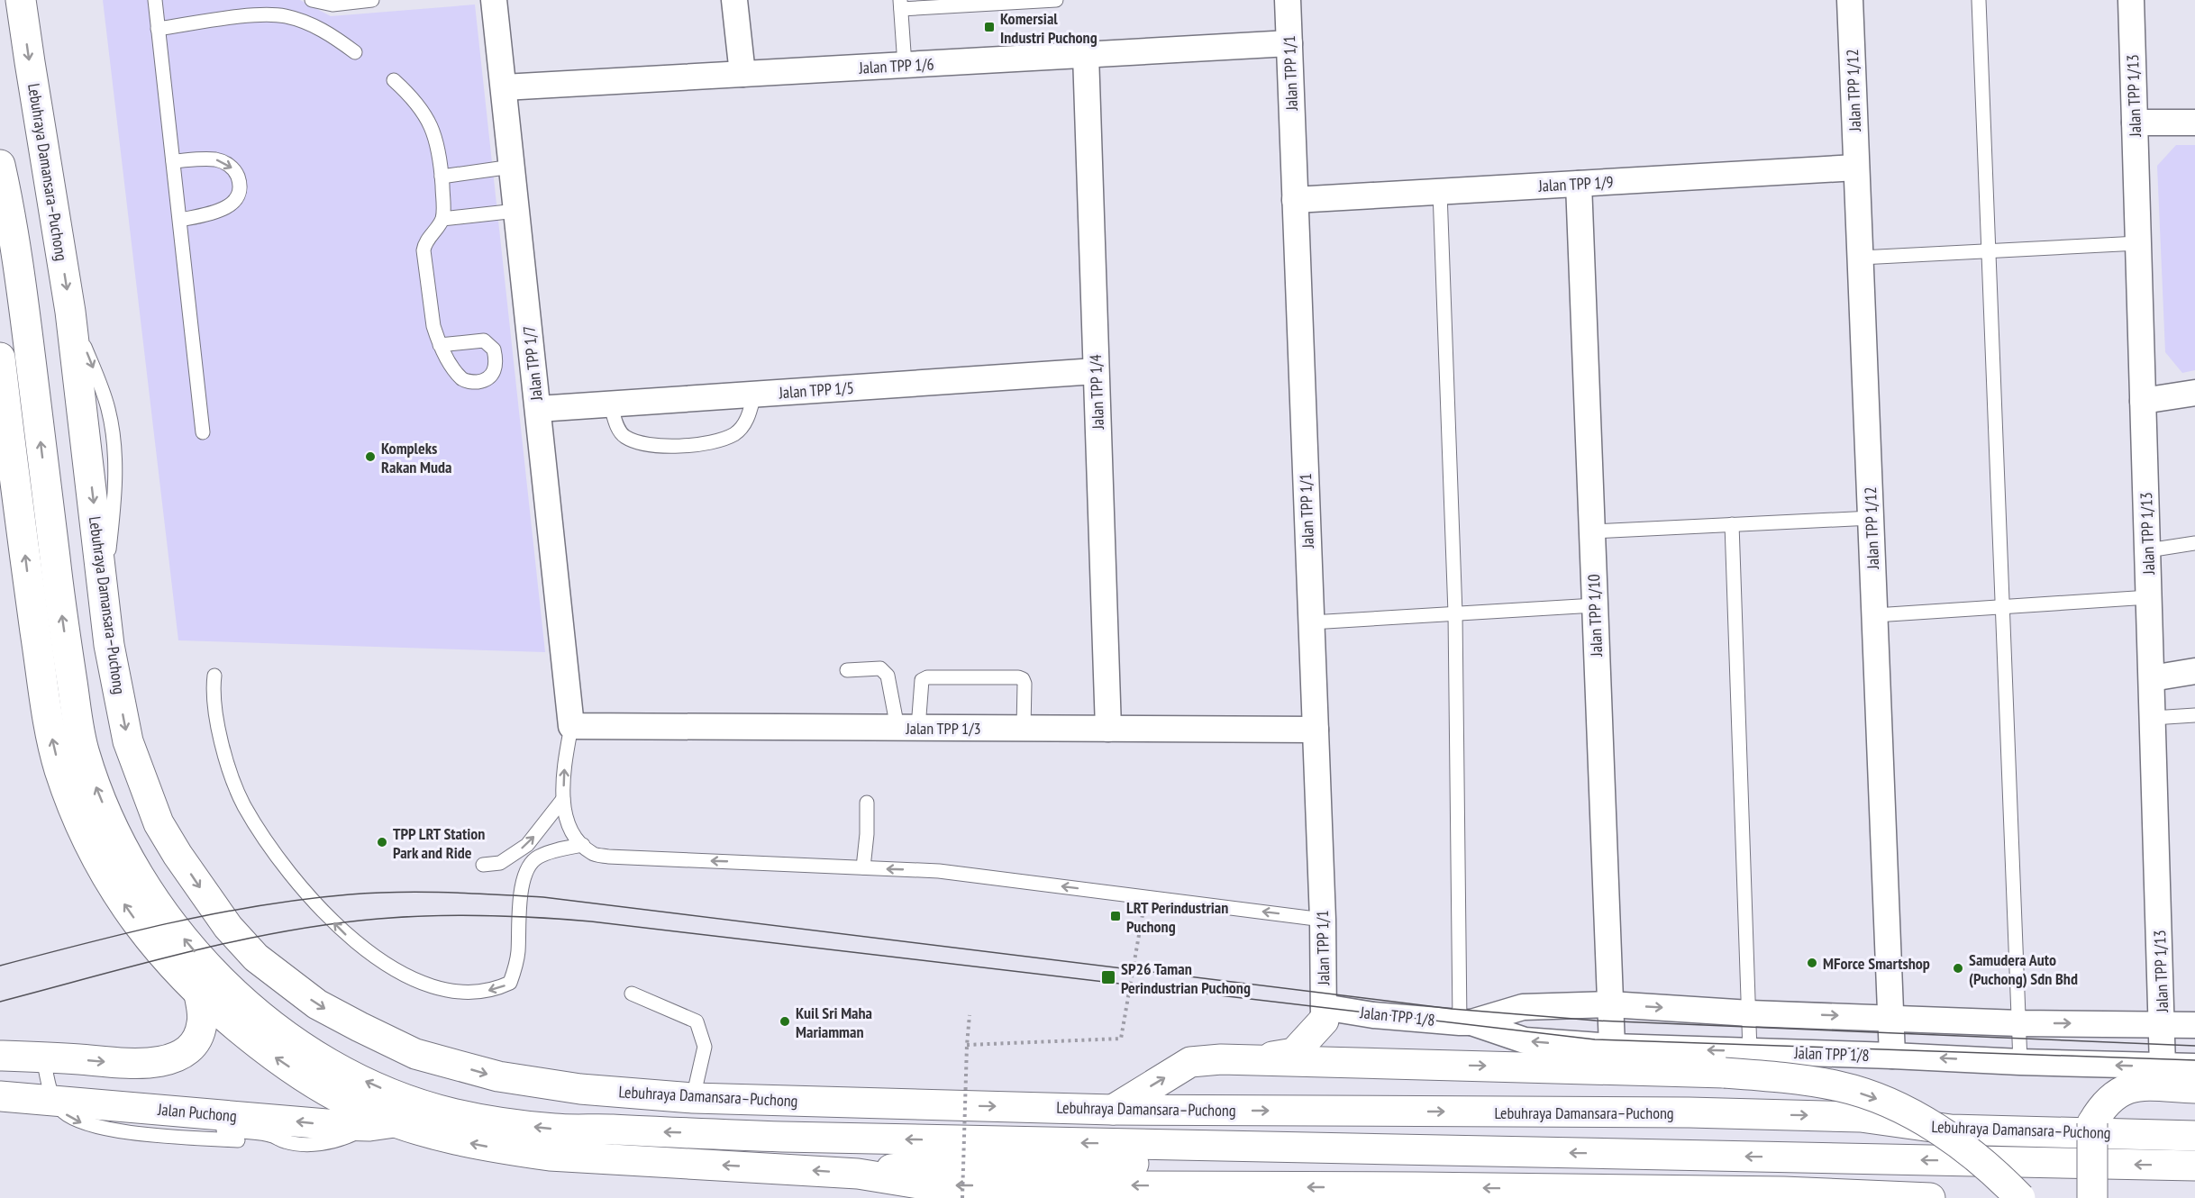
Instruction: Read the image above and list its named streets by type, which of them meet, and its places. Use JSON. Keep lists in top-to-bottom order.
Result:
{
  "streets": {
    "main road": ["Lebuhraya Damansara–Puchong", "Jalan Puchong"],
    "street": [
      "Jalan TPP 1/6",
      "Jalan TPP 1/1",
      "Jalan TPP 1/12",
      "Jalan TPP 1/13",
      "Jalan TPP 1/9",
      "Jalan TPP 1/7",
      "Jalan TPP 1/5",
      "Jalan TPP 1/4",
      "Jalan TPP 1/10",
      "Jalan TPP 1/3",
      "Jalan TPP 1/8"
    ]
  },
  "crossings": [
    ["Jalan TPP 1/6", "Jalan TPP 1/1"],
    ["Jalan TPP 1/6", "Jalan TPP 1/7"],
    ["Jalan TPP 1/6", "Jalan TPP 1/4"],
    ["Jalan TPP 1/1", "Jalan TPP 1/9"],
    ["Jalan TPP 1/1", "Jalan TPP 1/3"],
    ["Jalan TPP 1/1", "Jalan TPP 1/8"],
    ["Jalan TPP 1/12", "Jalan TPP 1/9"],
    ["Jalan TPP 1/12", "Jalan TPP 1/8"],
    ["Jalan TPP 1/13", "Jalan TPP 1/8"],
    ["Jalan TPP 1/9", "Jalan TPP 1/10"],
    ["Jalan TPP 1/7", "Jalan TPP 1/5"],
    ["Jalan TPP 1/7", "Jalan TPP 1/3"],
    ["Jalan TPP 1/5", "Jalan TPP 1/4"],
    ["Jalan TPP 1/4", "Jalan TPP 1/3"],
    ["Jalan TPP 1/10", "Jalan TPP 1/8"]
  ],
  "one_way": ["Jalan Puchong"],
  "places": {
    "transit": ["Komersial Industri Puchong", "LRT Perindustrian Puchong", "SP26 Taman Perindustrian Puchong"],
    "other": [
      "Kompleks Rakan Muda",
      "TPP LRT Station Park and Ride",
      "MForce Smartshop",
      "Samudera Auto (Puchong) Sdn Bhd",
      "Kuil Sri Maha Mariamman"
    ]
  }
}
